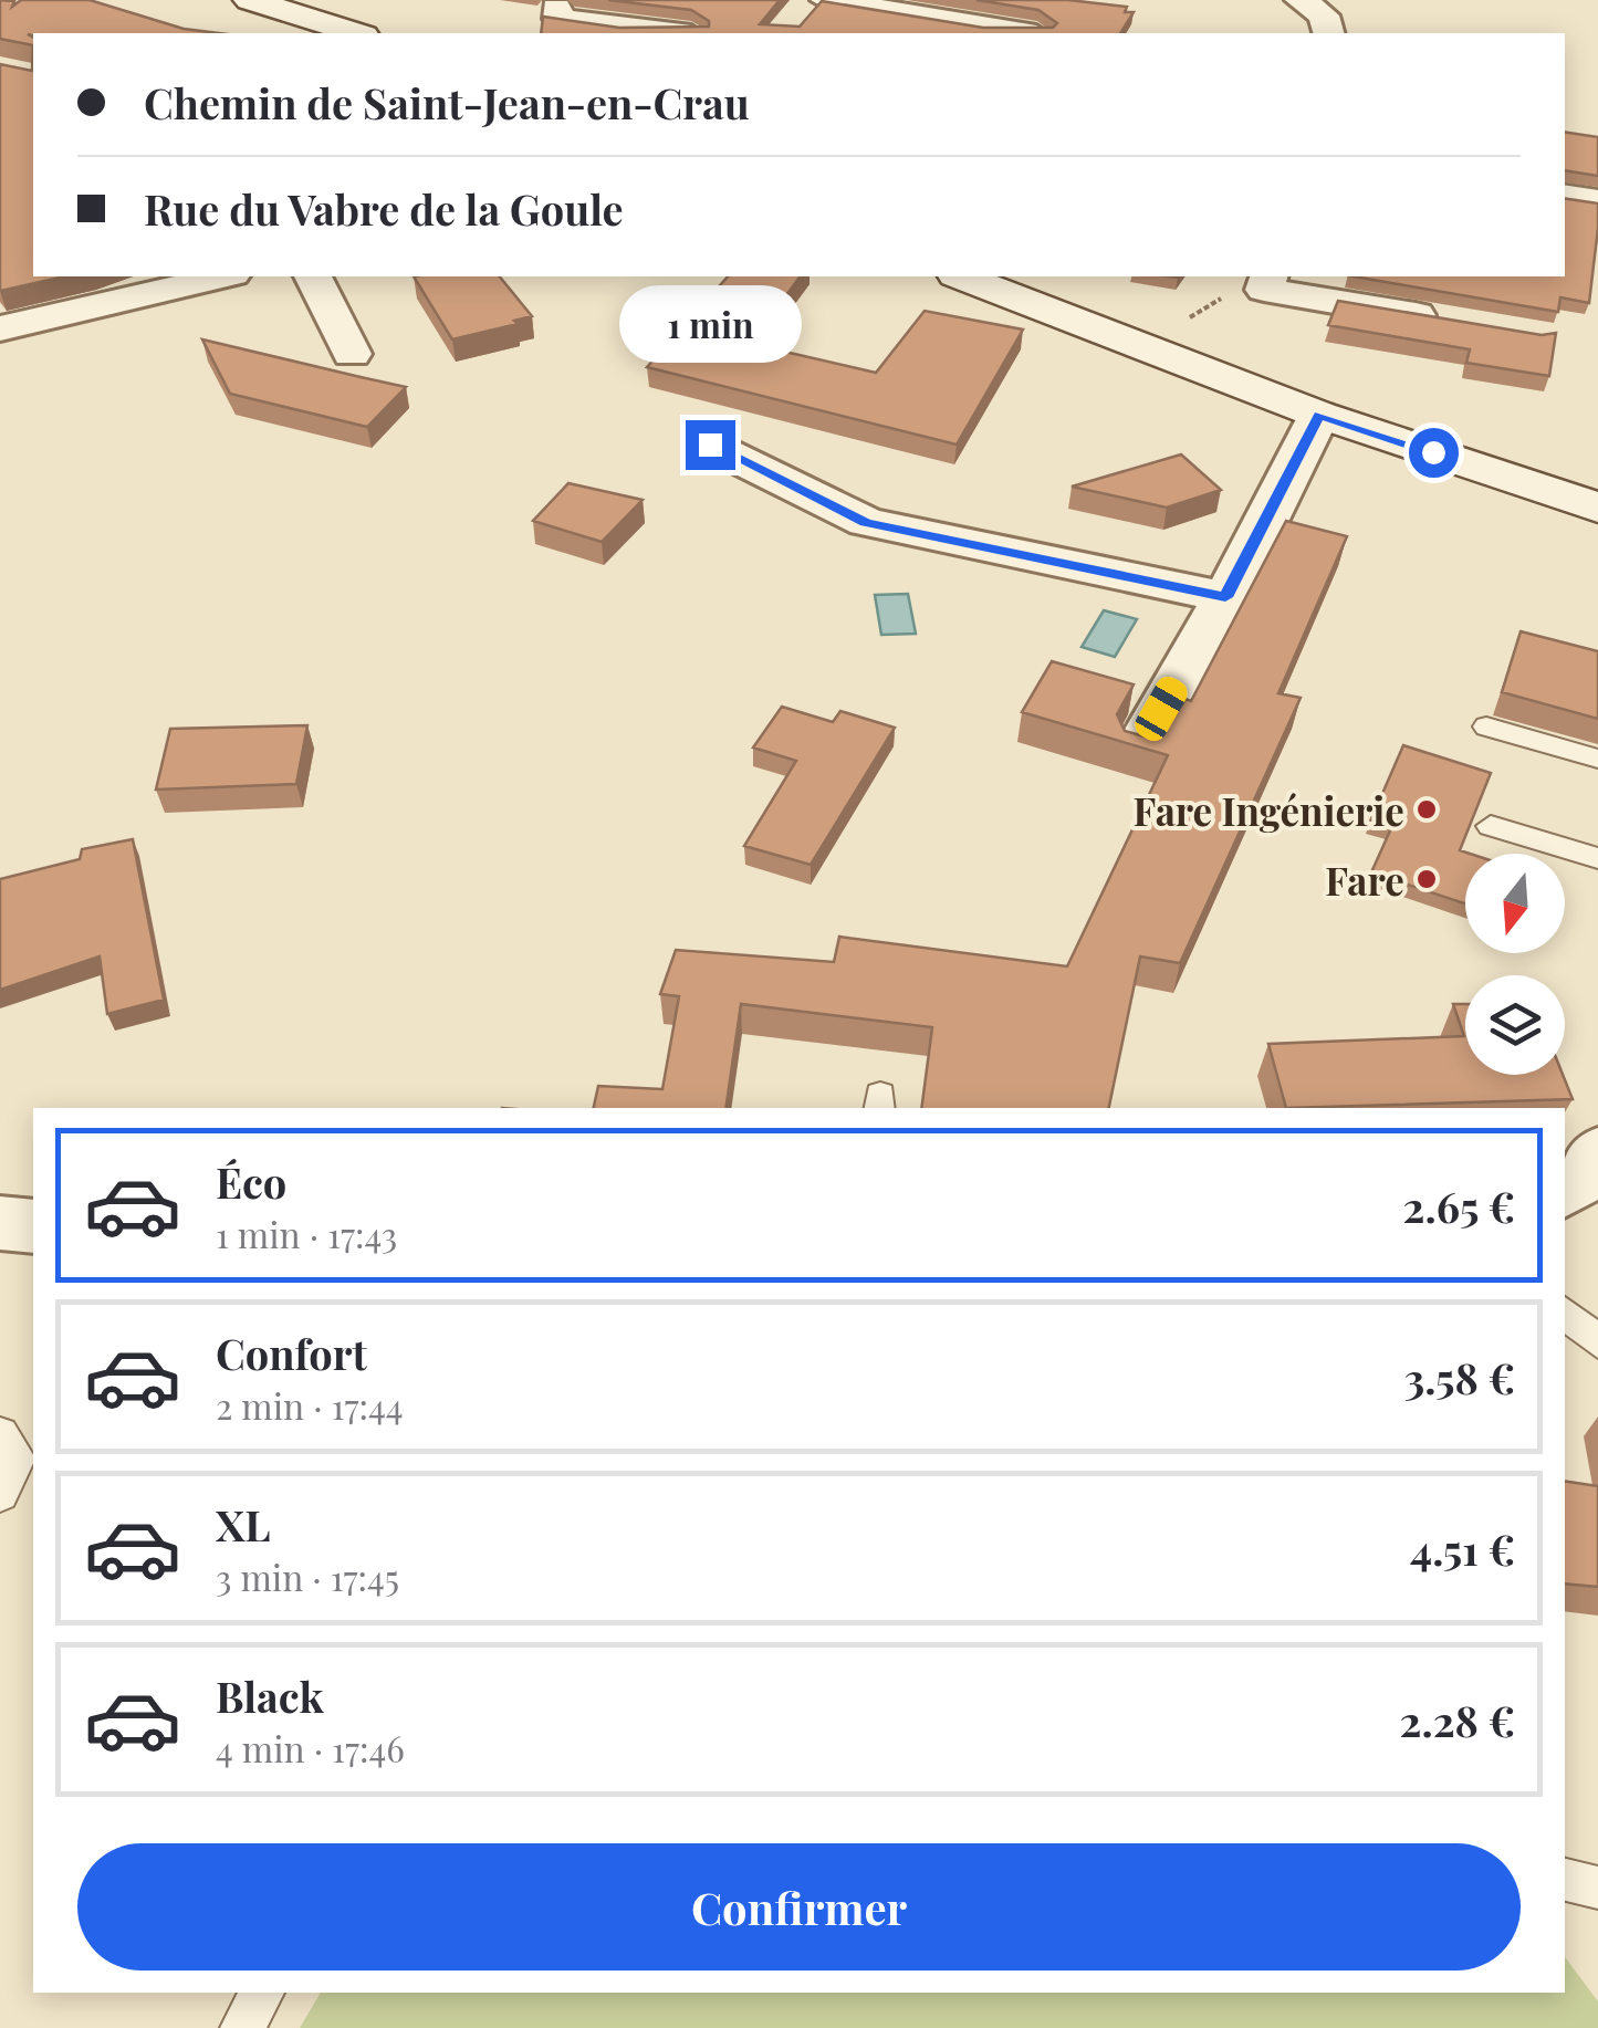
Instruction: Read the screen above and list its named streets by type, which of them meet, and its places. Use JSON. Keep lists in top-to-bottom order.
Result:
{
  "places": ["Fare Ingénierie", "Fare"],
  "north": "bottom",
  "page": {
    "banner": ["Chemin de Saint-Jean-en-Crau", "Rue du Vabre de la Goule"],
    "bubble": "1 min",
    "list": [
      {
        "name": "Éco",
        "note": "1 min · 17:43",
        "value": "2.65 €"
      },
      {
        "name": "Confort",
        "note": "2 min · 17:44",
        "value": "3.58 €"
      },
      {
        "name": "XL",
        "note": "3 min · 17:45",
        "value": "4.51 €"
      },
      {
        "name": "Black",
        "note": "4 min · 17:46",
        "value": "2.28 €"
      }
    ],
    "buttons": "Confirmer"
  }
}
